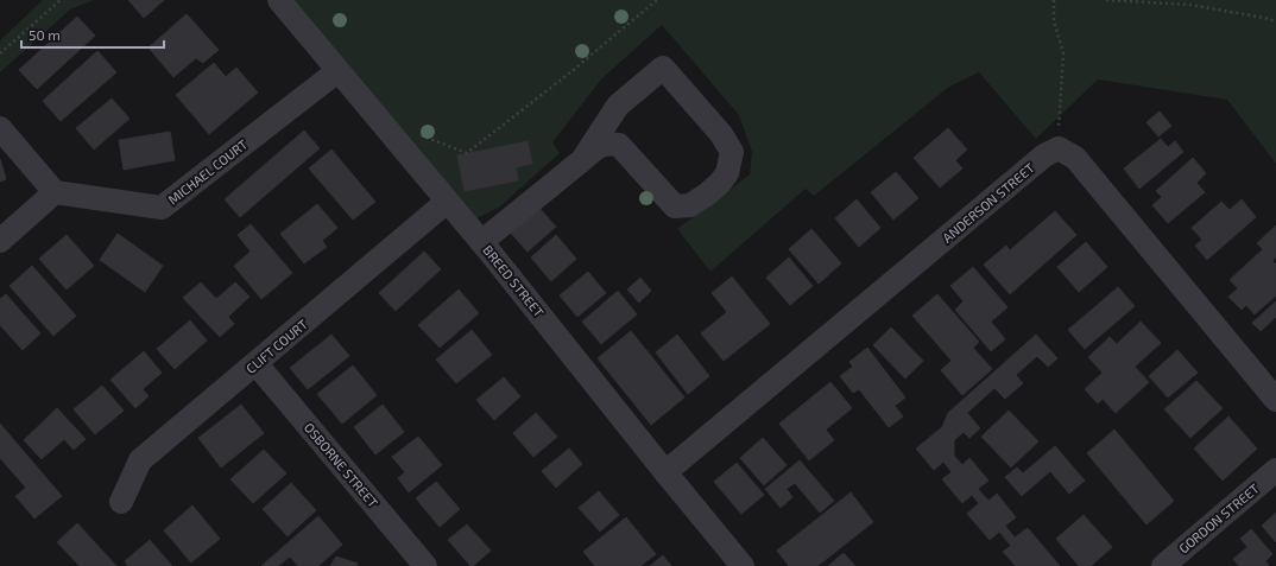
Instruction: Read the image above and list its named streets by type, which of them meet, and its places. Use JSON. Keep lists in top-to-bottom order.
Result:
{
  "streets": {
    "street": [
      "MICHAEL COURT",
      "ANDERSON STREET",
      "BREED STREET",
      "CLIFT COURT",
      "OSBORNE STREET",
      "GORDON STREET"
    ]
  },
  "crossings": [
    ["MICHAEL COURT", "BREED STREET"],
    ["ANDERSON STREET", "BREED STREET"],
    ["BREED STREET", "CLIFT COURT"],
    ["CLIFT COURT", "OSBORNE STREET"]
  ],
  "scale_bar": "50 m"
}
